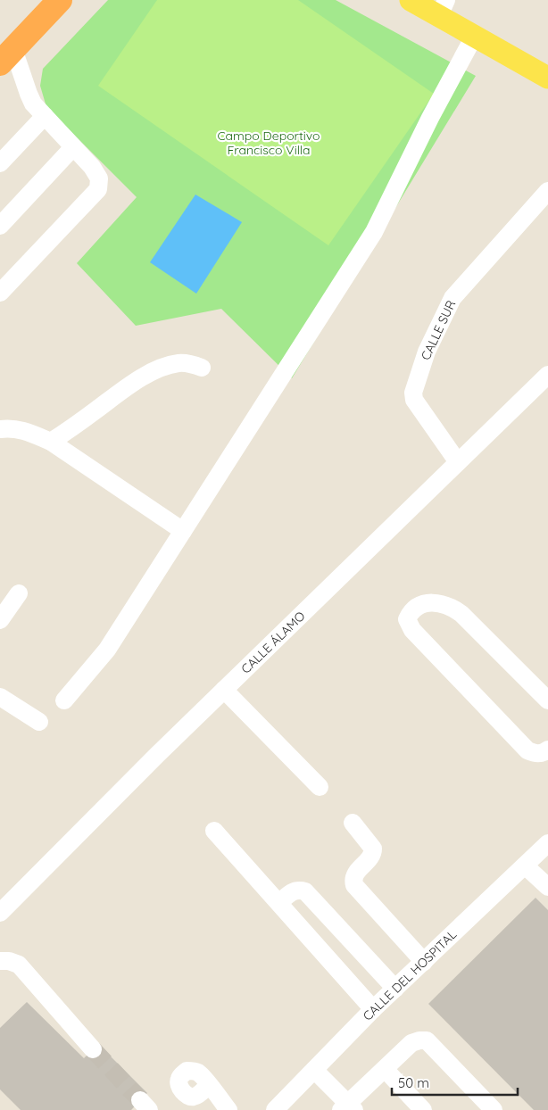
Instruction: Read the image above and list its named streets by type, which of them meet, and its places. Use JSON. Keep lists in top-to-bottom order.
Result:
{
  "streets": {
    "street": ["CALLE SUR", "CALLE ÁLAMO", "CALLE DEL HOSPITAL"]
  },
  "crossings": [
    ["CALLE SUR", "CALLE ÁLAMO"]
  ],
  "parks": ["Campo Deportivo Francisco Villa"],
  "scale_bar": "50 m"
}
